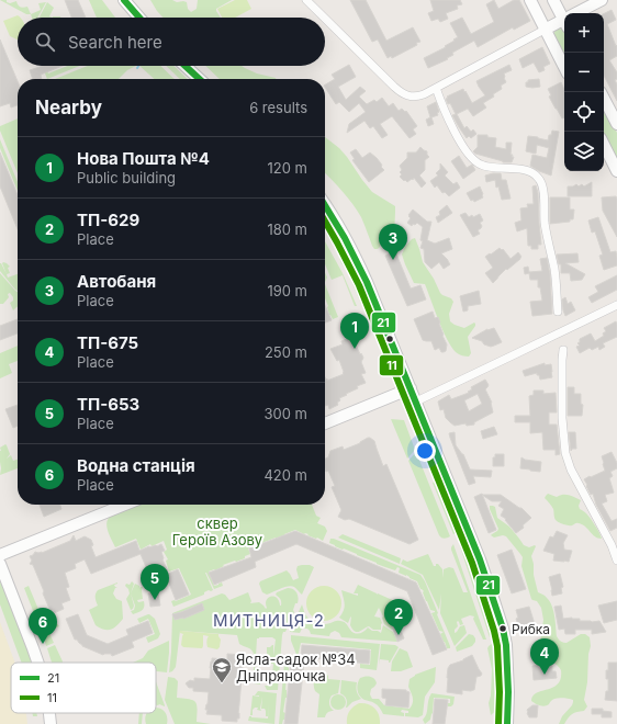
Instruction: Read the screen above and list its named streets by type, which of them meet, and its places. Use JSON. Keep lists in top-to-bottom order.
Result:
{
  "districts": ["МИТНИЦЯ-2"],
  "parks": ["сквер Героїв Азову"],
  "places": {
    "other": ["Рибка"],
    "school or university": ["Ясла-садок №34 Дніпряночка"]
  },
  "lines": ["transit line 21", "transit line 11"],
  "legend": ["21", "11"],
  "page": {
    "map_buttons": ["+", "−"],
    "search": "Search here",
    "heading": ["Nearby", "6 results"],
    "list": [
      {
        "mark": "1",
        "name": "Нова Пошта №4",
        "note": "Public building",
        "value": "120 m"
      },
      {
        "mark": "2",
        "name": "ТП-629",
        "note": "Place",
        "value": "180 m"
      },
      {
        "mark": "3",
        "name": "Автобаня",
        "note": "Place",
        "value": "190 m"
      },
      {
        "mark": "4",
        "name": "ТП-675",
        "note": "Place",
        "value": "250 m"
      },
      {
        "mark": "5",
        "name": "ТП-653",
        "note": "Place",
        "value": "300 m"
      },
      {
        "mark": "6",
        "name": "Водна станція",
        "note": "Place",
        "value": "420 m"
      }
    ],
    "pins": [
      "3",
      "1",
      "5",
      "2",
      "6",
      "4"
    ]
  }
}
